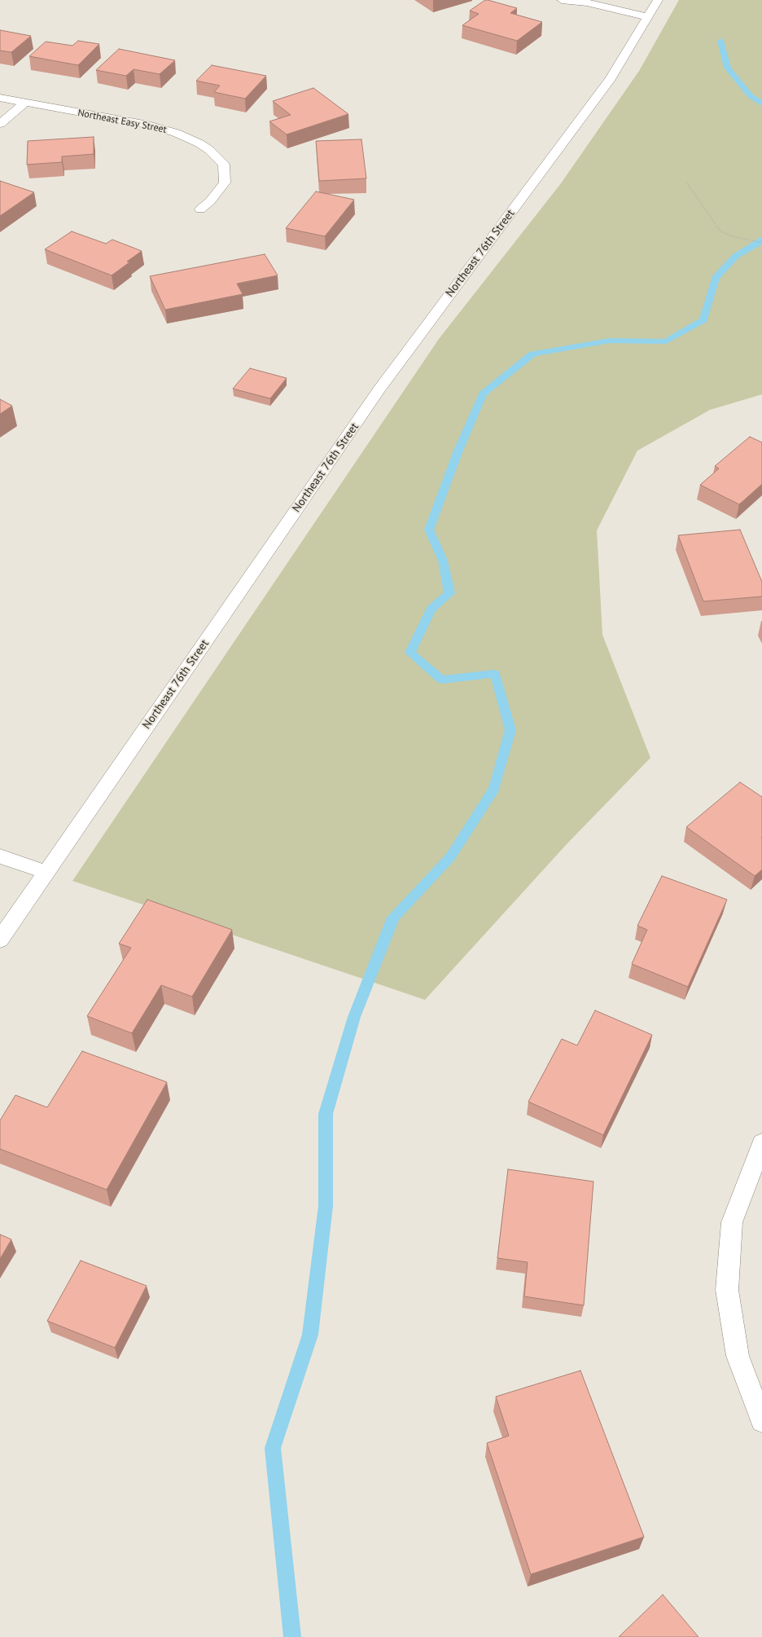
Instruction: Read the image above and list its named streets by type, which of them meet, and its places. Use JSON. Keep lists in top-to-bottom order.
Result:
{
  "streets": {
    "street": ["Northeast Easy Street", "Northeast 76th Street"]
  }
}
